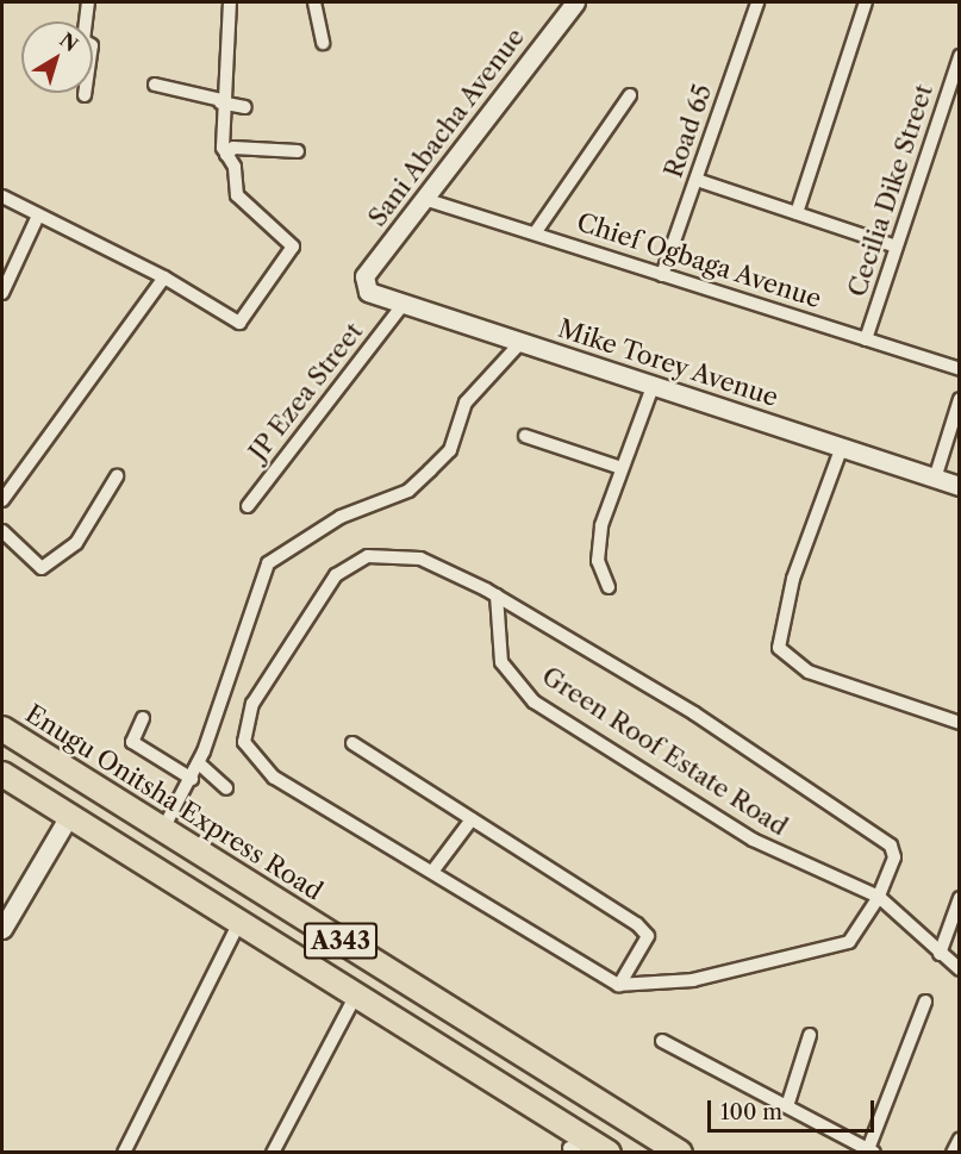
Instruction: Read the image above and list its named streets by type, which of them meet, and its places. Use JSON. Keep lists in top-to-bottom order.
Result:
{
  "streets": {
    "highway": ["Enugu Onitsha Express Road", "A343"],
    "main road": ["Sani Abacha Avenue", "Mike Torey Avenue"],
    "street": [
      "Road 65",
      "Cecilia Dike Street",
      "Chief Ogbaga Avenue",
      "JP Ezea Street",
      "Green Roof Estate Road"
    ]
  },
  "crossings": [
    ["Sani Abacha Avenue", "Chief Ogbaga Avenue"],
    ["Sani Abacha Avenue", "Mike Torey Avenue"],
    ["Road 65", "Chief Ogbaga Avenue"],
    ["Cecilia Dike Street", "Chief Ogbaga Avenue"],
    ["Mike Torey Avenue", "JP Ezea Street"]
  ],
  "scale_bar": "100 m",
  "north": "top right"
}
